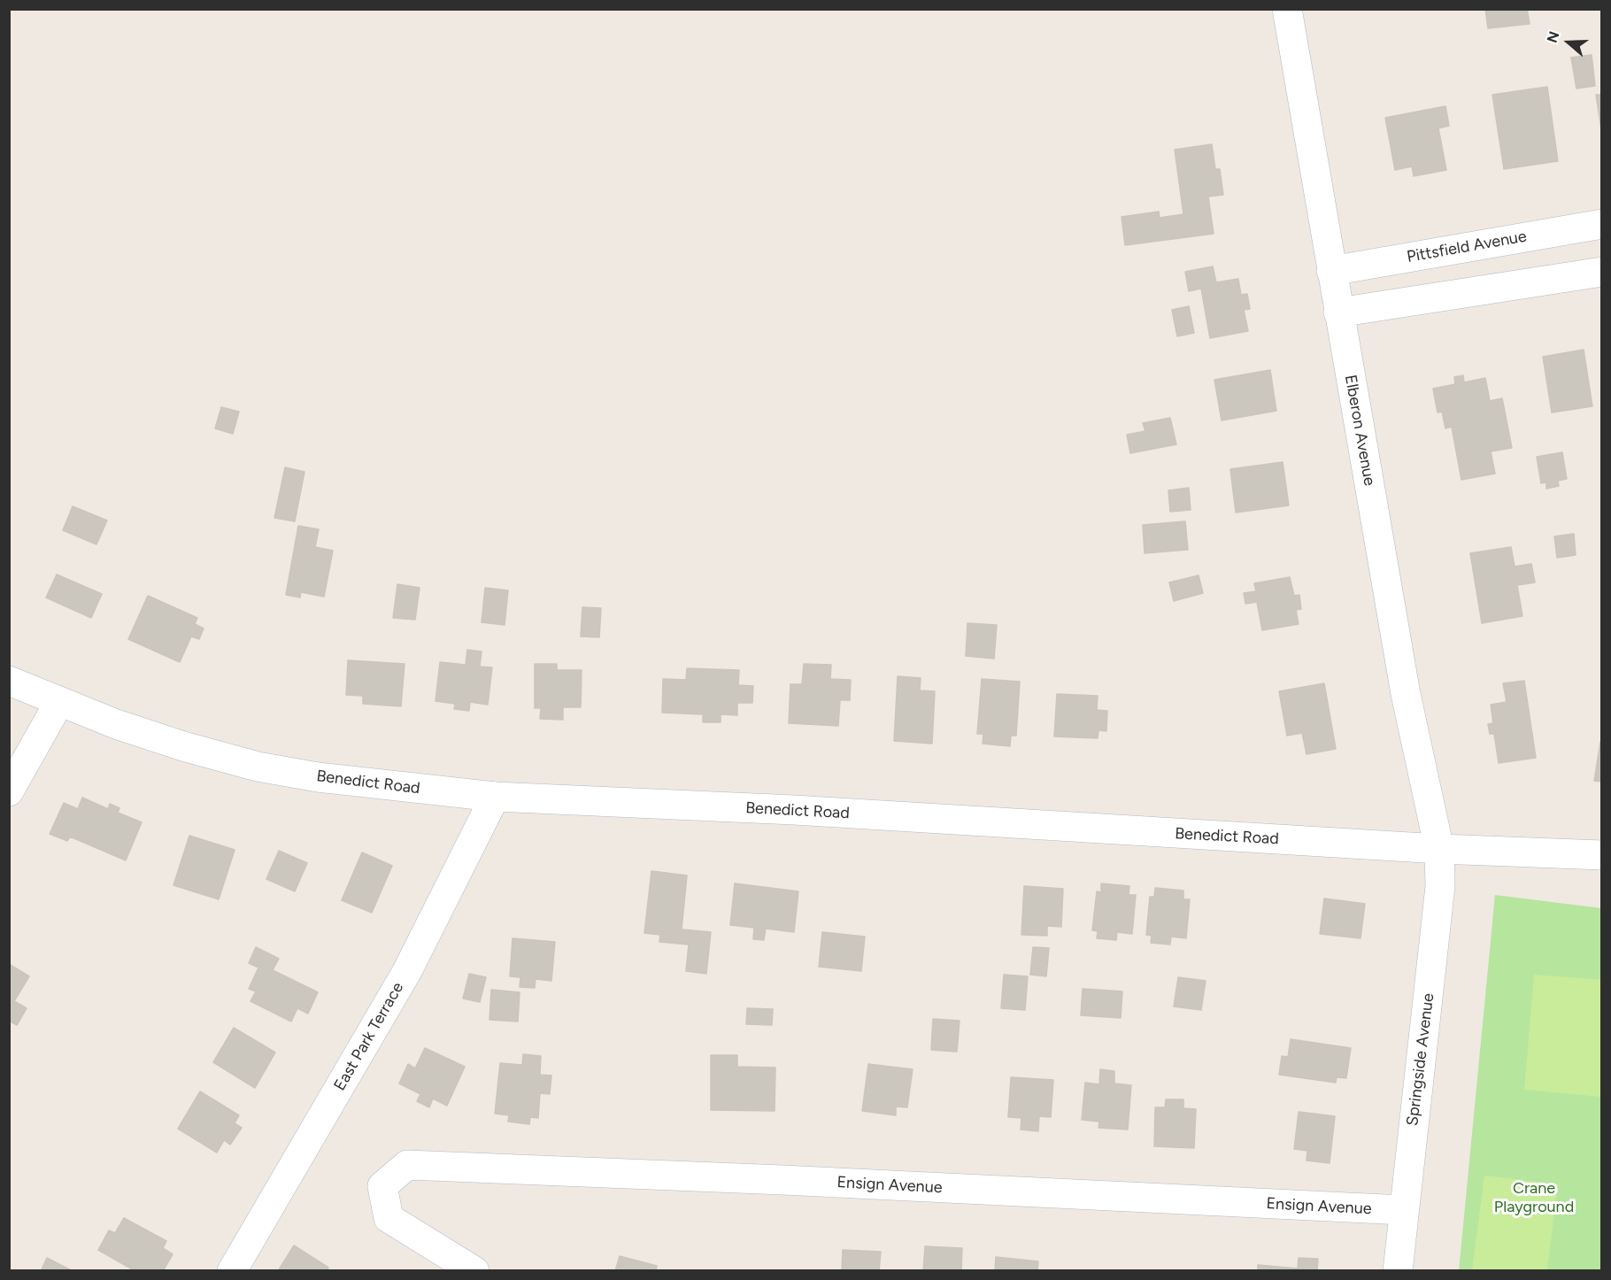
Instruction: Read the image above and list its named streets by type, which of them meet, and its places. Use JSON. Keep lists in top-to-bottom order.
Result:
{
  "streets": {
    "street": [
      "Pittsfield Avenue",
      "Elberon Avenue",
      "Benedict Road",
      "East Park Terrace",
      "Springside Avenue",
      "Ensign Avenue"
    ]
  },
  "crossings": [
    ["Pittsfield Avenue", "Elberon Avenue"],
    ["Elberon Avenue", "Benedict Road"],
    ["Elberon Avenue", "Springside Avenue"],
    ["Benedict Road", "East Park Terrace"],
    ["Benedict Road", "Springside Avenue"],
    ["Springside Avenue", "Ensign Avenue"]
  ],
  "parks": ["Crane Playground"],
  "north": "left"
}
